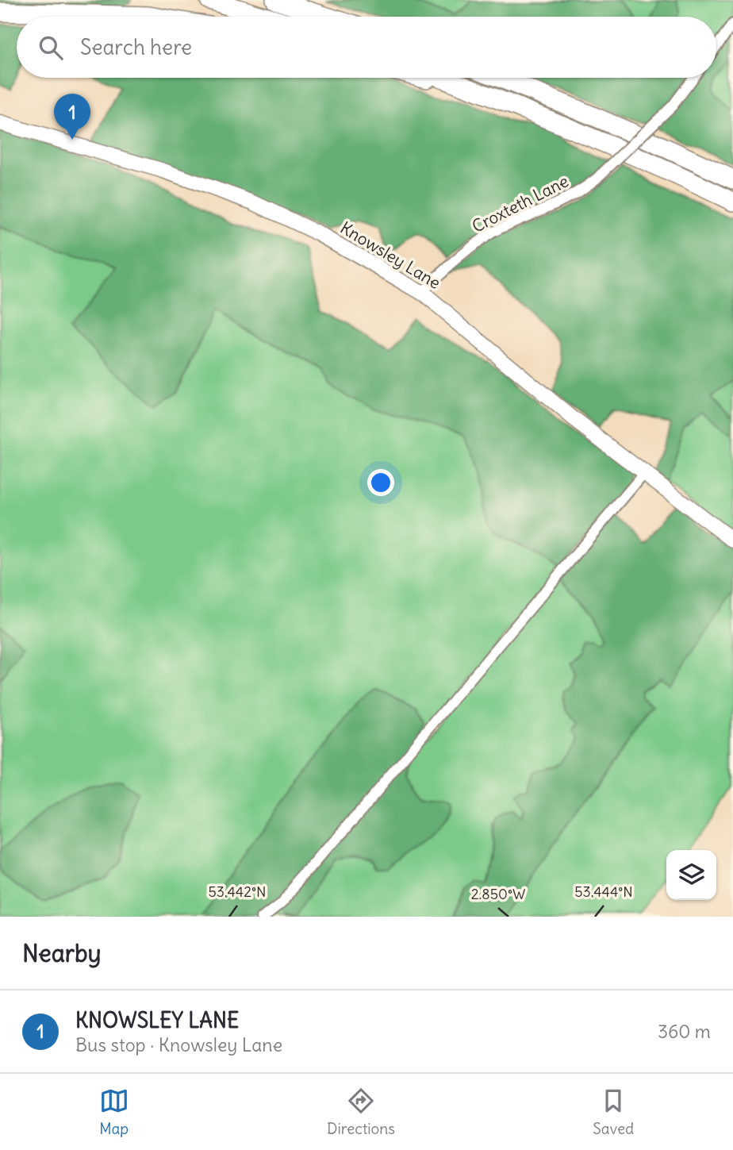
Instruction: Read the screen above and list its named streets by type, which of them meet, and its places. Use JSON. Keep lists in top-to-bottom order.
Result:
{
  "streets": {
    "main road": ["Knowsley Lane"],
    "street": ["Croxteth Lane"]
  },
  "crossings": [
    ["Croxteth Lane", "Knowsley Lane"]
  ],
  "page": {
    "search": "Search here",
    "pins": "1",
    "heading": "Nearby",
    "list": [
      {
        "mark": "1",
        "name": "KNOWSLEY LANE",
        "note": "Bus stop · Knowsley Lane",
        "value": "360 m"
      }
    ],
    "nav": ["Map", "Directions", "Saved"]
  },
  "coordinates": ["53.442°N", "53.444°N", "2.850°W"]
}
